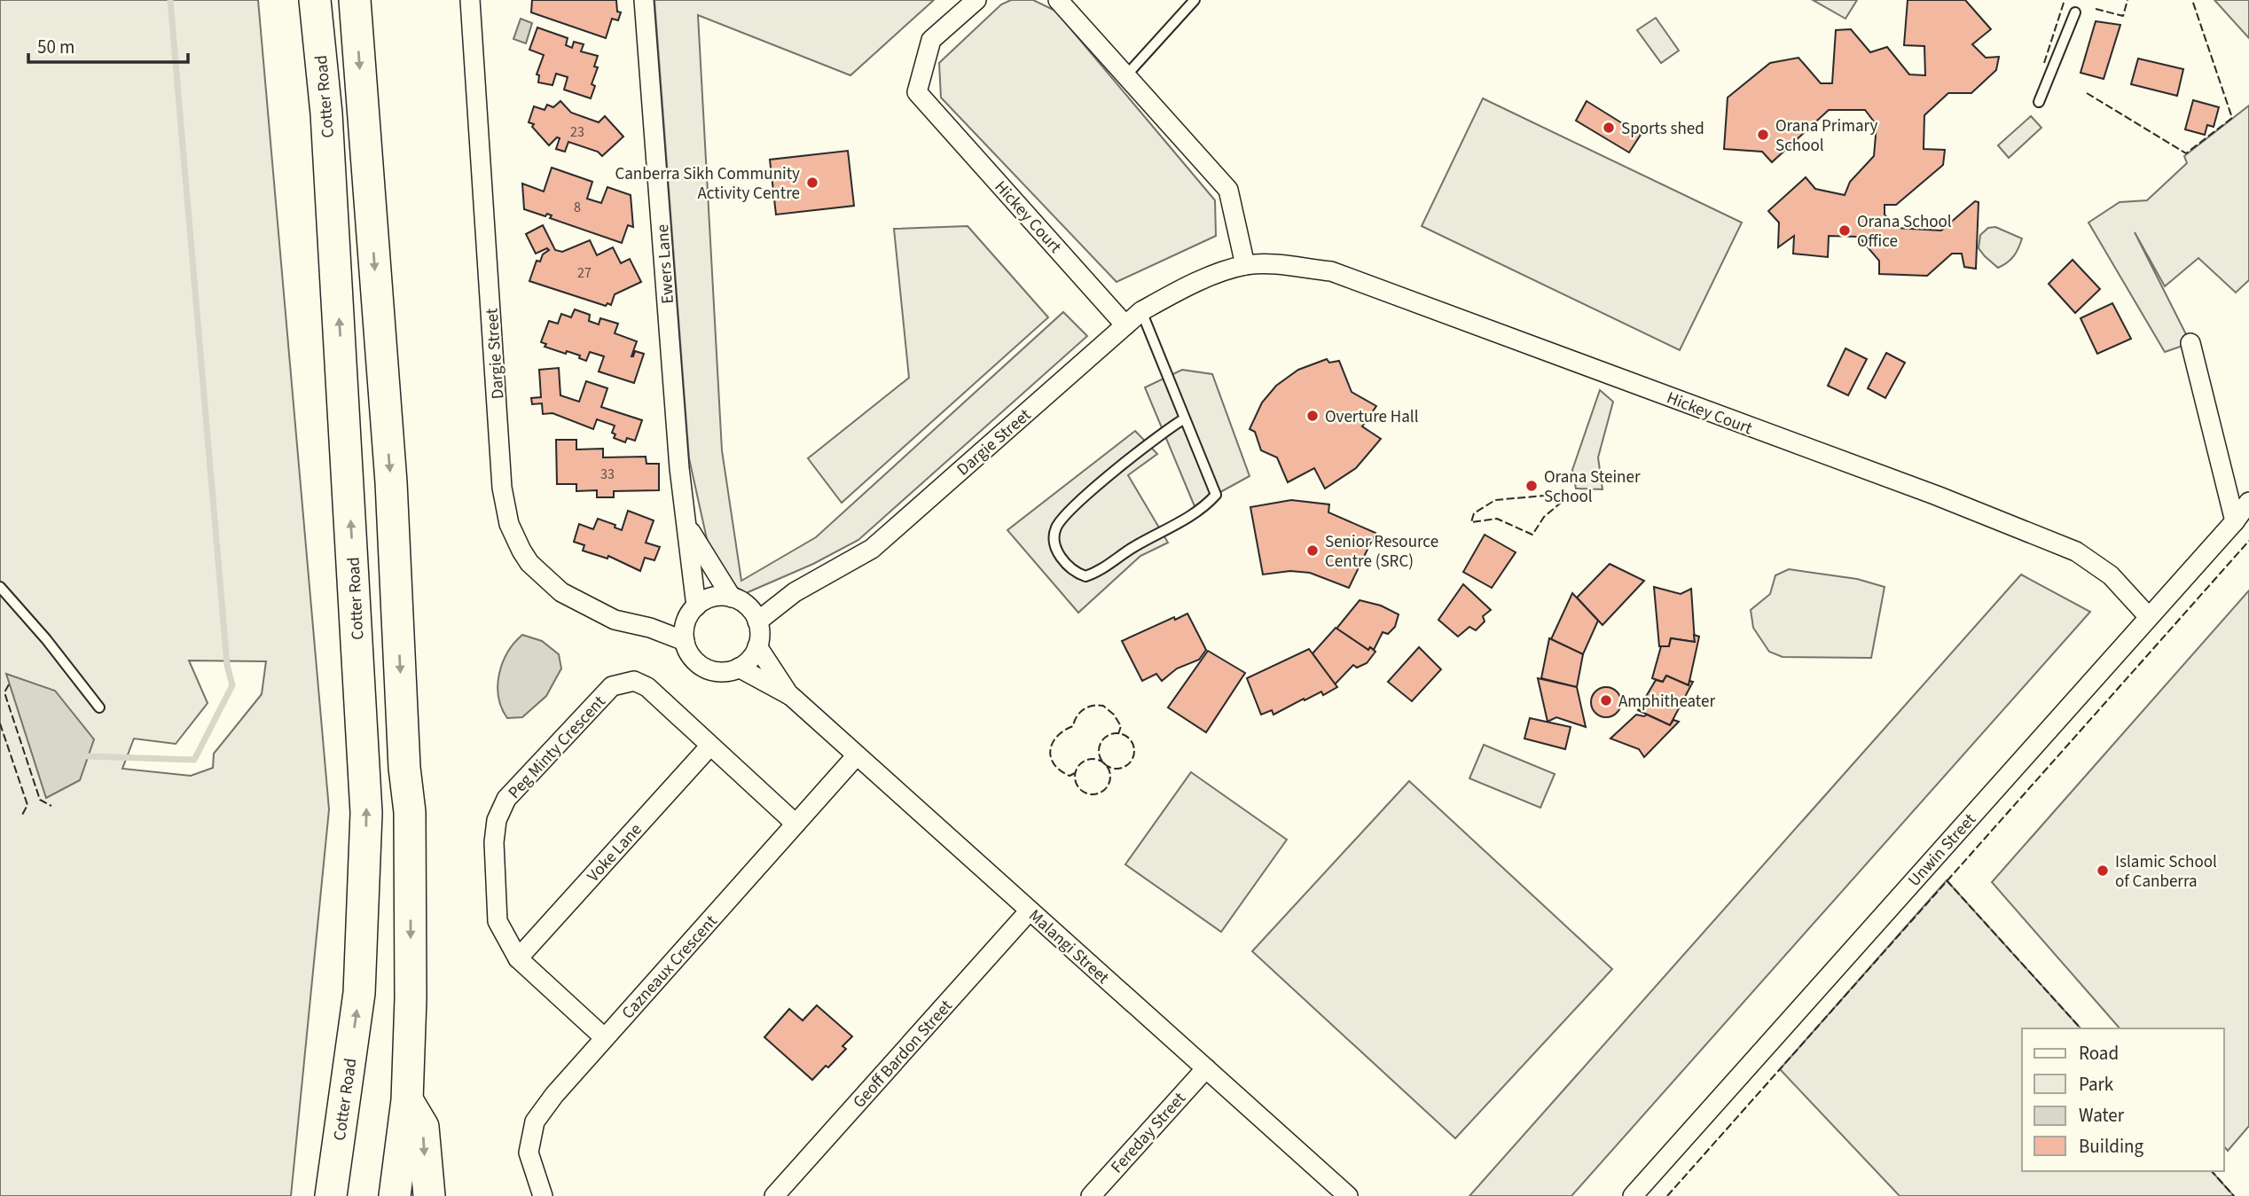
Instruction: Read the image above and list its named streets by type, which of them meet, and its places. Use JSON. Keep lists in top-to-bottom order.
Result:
{
  "streets": {
    "main road": ["Cotter Road"],
    "street": [
      "Hickey Court",
      "Ewers Lane",
      "Dargie Street",
      "Peg Minty Crescent",
      "Unwin Street",
      "Voke Lane",
      "Malangi Street",
      "Cazneaux Crescent",
      "Geoff Bardon Street",
      "Fereday Street"
    ]
  },
  "crossings": [
    ["Hickey Court", "Dargie Street"],
    ["Hickey Court", "Unwin Street"],
    ["Ewers Lane", "Dargie Street"],
    ["Ewers Lane", "Malangi Street"],
    ["Dargie Street", "Malangi Street"],
    ["Peg Minty Crescent", "Voke Lane"],
    ["Peg Minty Crescent", "Cazneaux Crescent"],
    ["Malangi Street", "Cazneaux Crescent"],
    ["Malangi Street", "Geoff Bardon Street"],
    ["Malangi Street", "Fereday Street"]
  ],
  "places": [
    "Sports shed",
    "Orana Primary School",
    "Canberra Sikh Community Activity Centre",
    "Orana School Office",
    "Overture Hall",
    "Orana Steiner School",
    "Senior Resource Centre (SRC)",
    "Amphitheater",
    "Islamic School of Canberra"
  ],
  "house_numbers": [
    "23",
    "8",
    "27",
    "33"
  ],
  "legend": [
    "Road",
    "Park",
    "Water",
    "Building"
  ],
  "scale_bar": "50 m"
}
